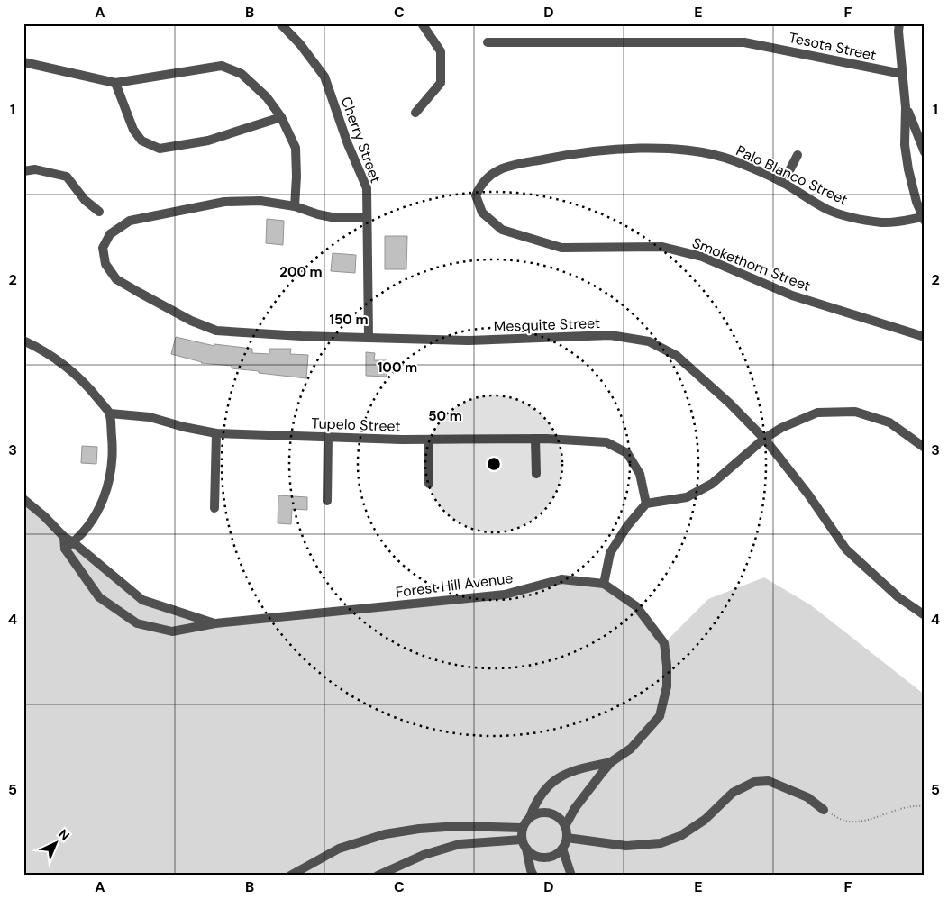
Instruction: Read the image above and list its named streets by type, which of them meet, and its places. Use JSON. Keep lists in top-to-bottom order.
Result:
{
  "streets": {
    "street": [
      "Tesota Street",
      "Cherry Street",
      "Palo Blanco Street",
      "Smokethorn Street",
      "Mesquite Street",
      "Tupelo Street",
      "Forest Hill Avenue"
    ]
  },
  "crossings": [
    ["Cherry Street", "Mesquite Street"],
    ["Palo Blanco Street", "Smokethorn Street"]
  ],
  "north": "top right",
  "grid": {
    "columns": [
      "A",
      "B",
      "C",
      "D",
      "E",
      "F"
    ],
    "rows": [
      "1",
      "2",
      "3",
      "4",
      "5"
    ]
  },
  "rings": [
    "200 m",
    "150 m",
    "100 m",
    "50 m"
  ]
}
